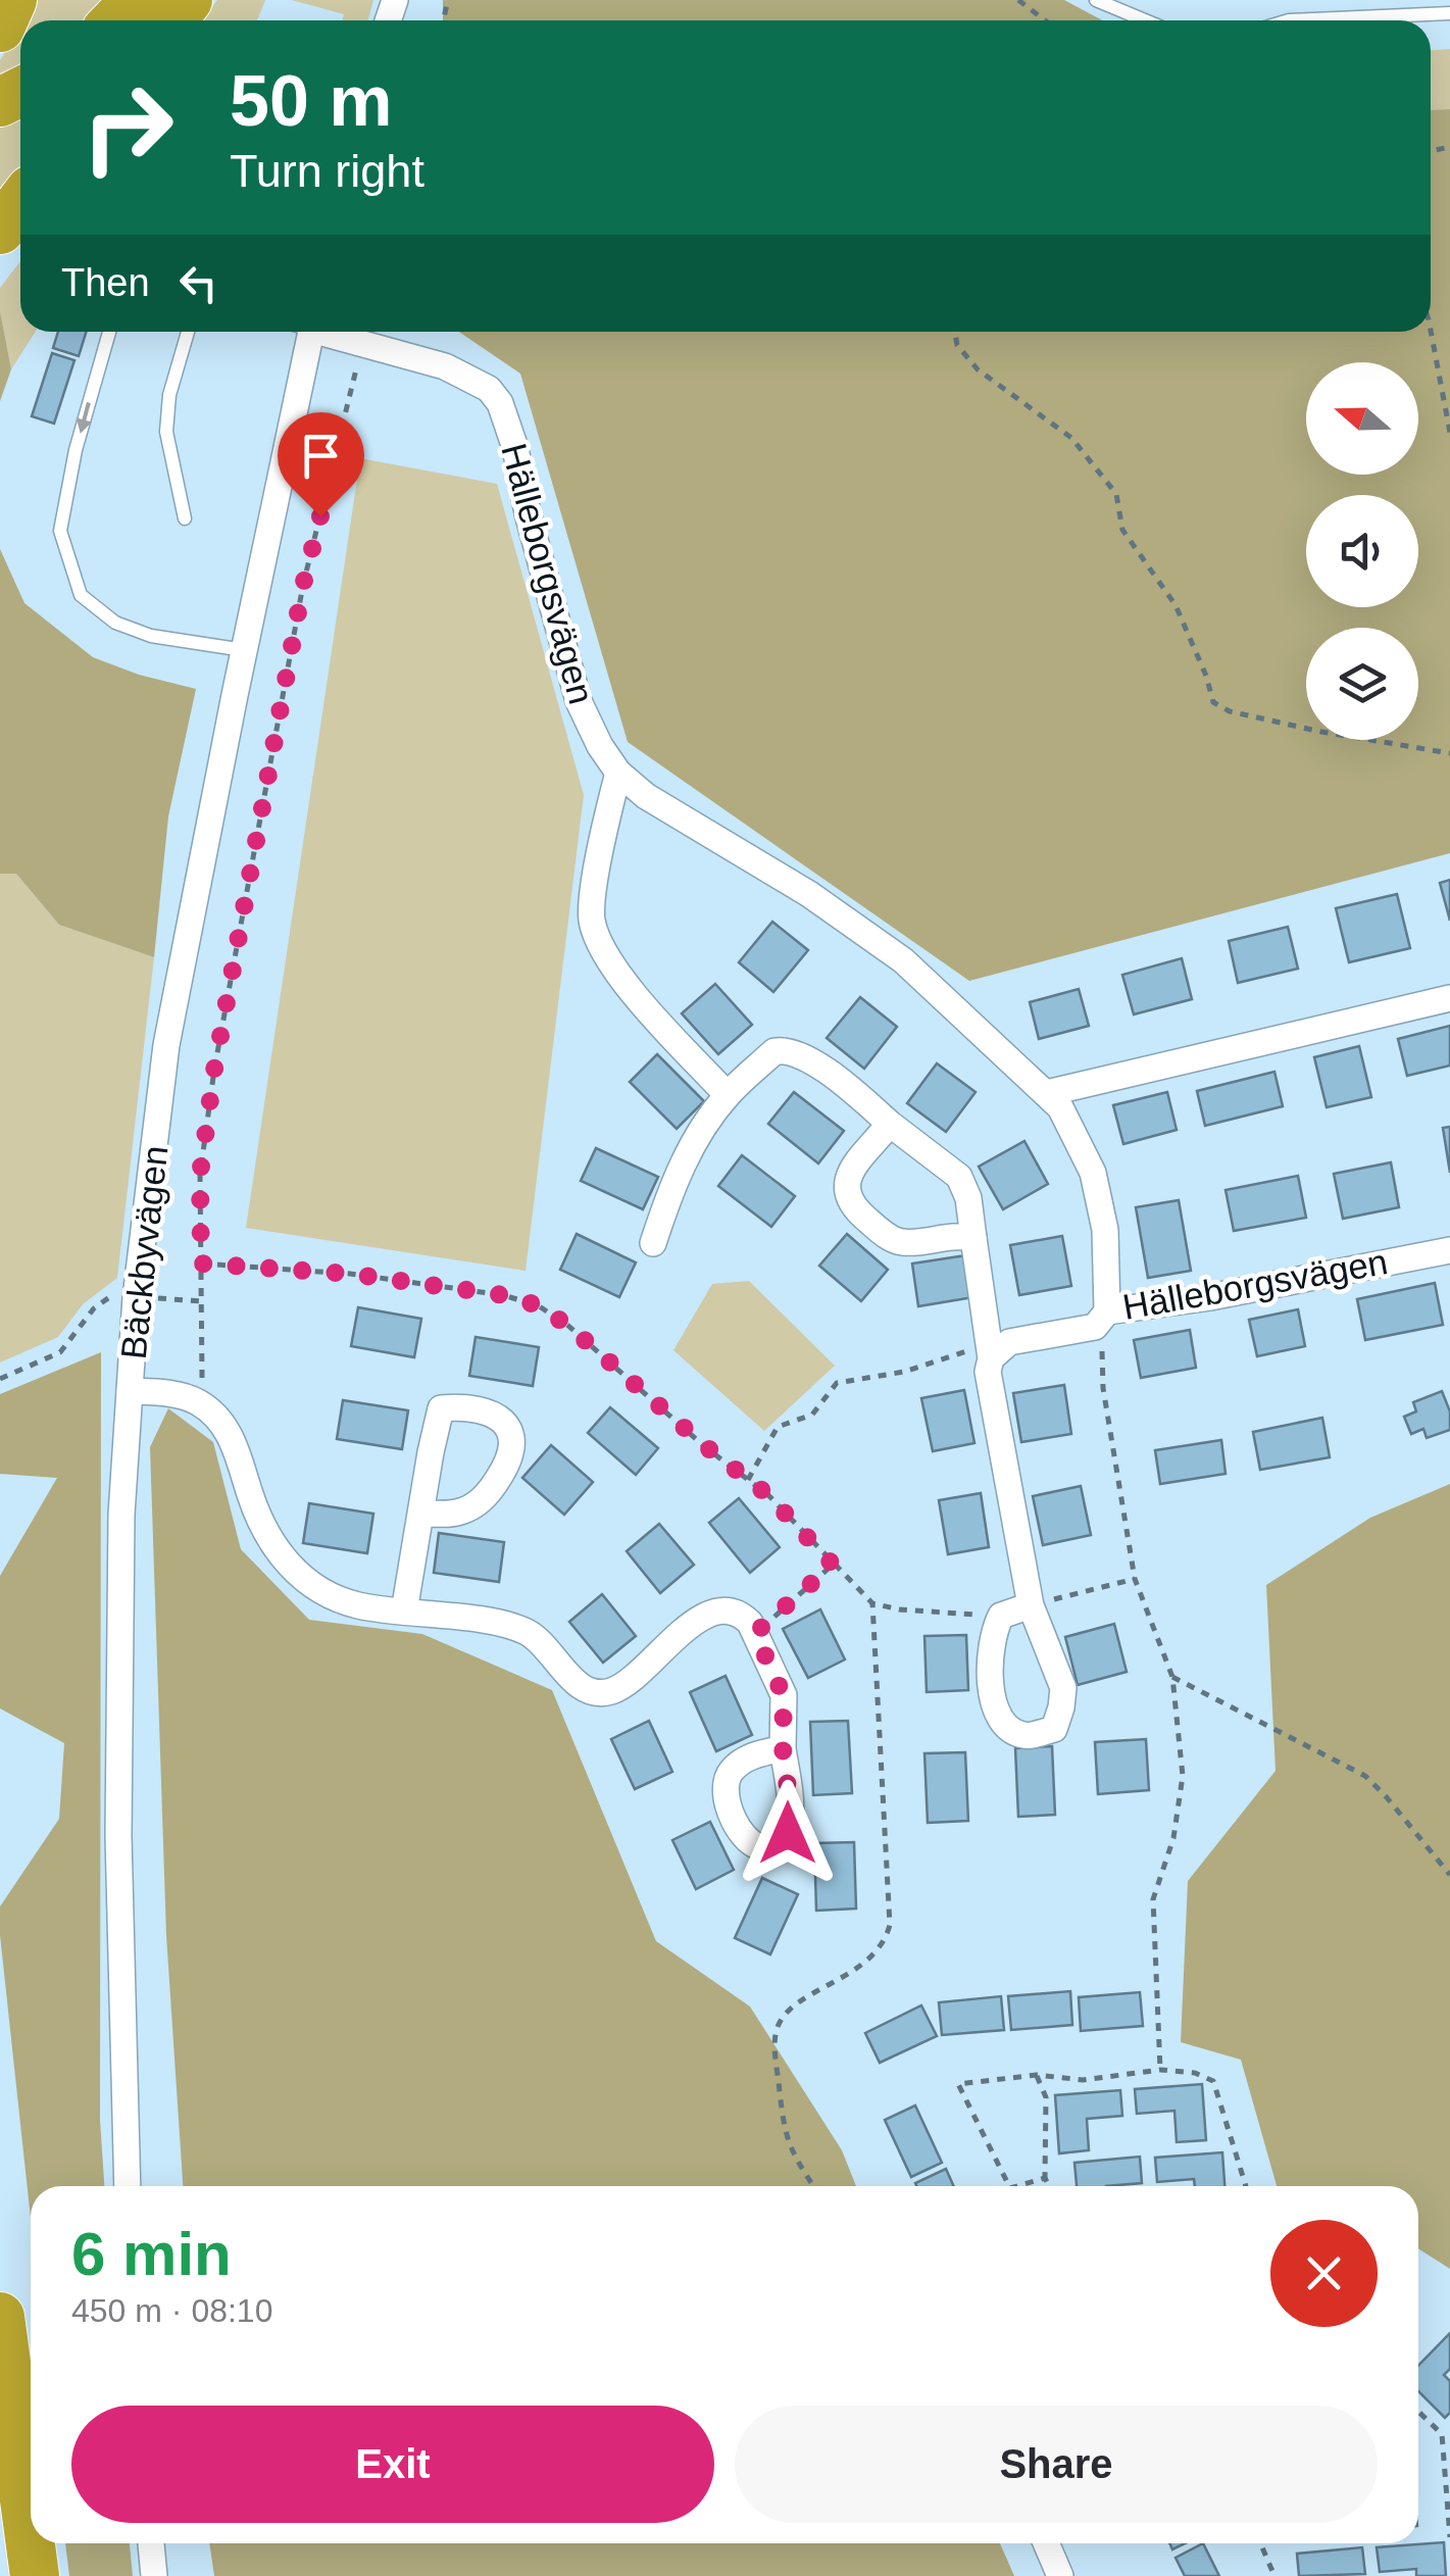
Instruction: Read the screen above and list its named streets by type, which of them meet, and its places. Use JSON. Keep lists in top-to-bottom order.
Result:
{
  "streets": {
    "street": ["Hälleborgsvägen", "Bäckbyvägen"]
  },
  "north": "left",
  "page": {
    "turn": ["50 m", "Turn right"],
    "then": "Then",
    "heading": ["6 min", "450 m · 08:10"],
    "buttons": ["Exit", "Share"]
  }
}
